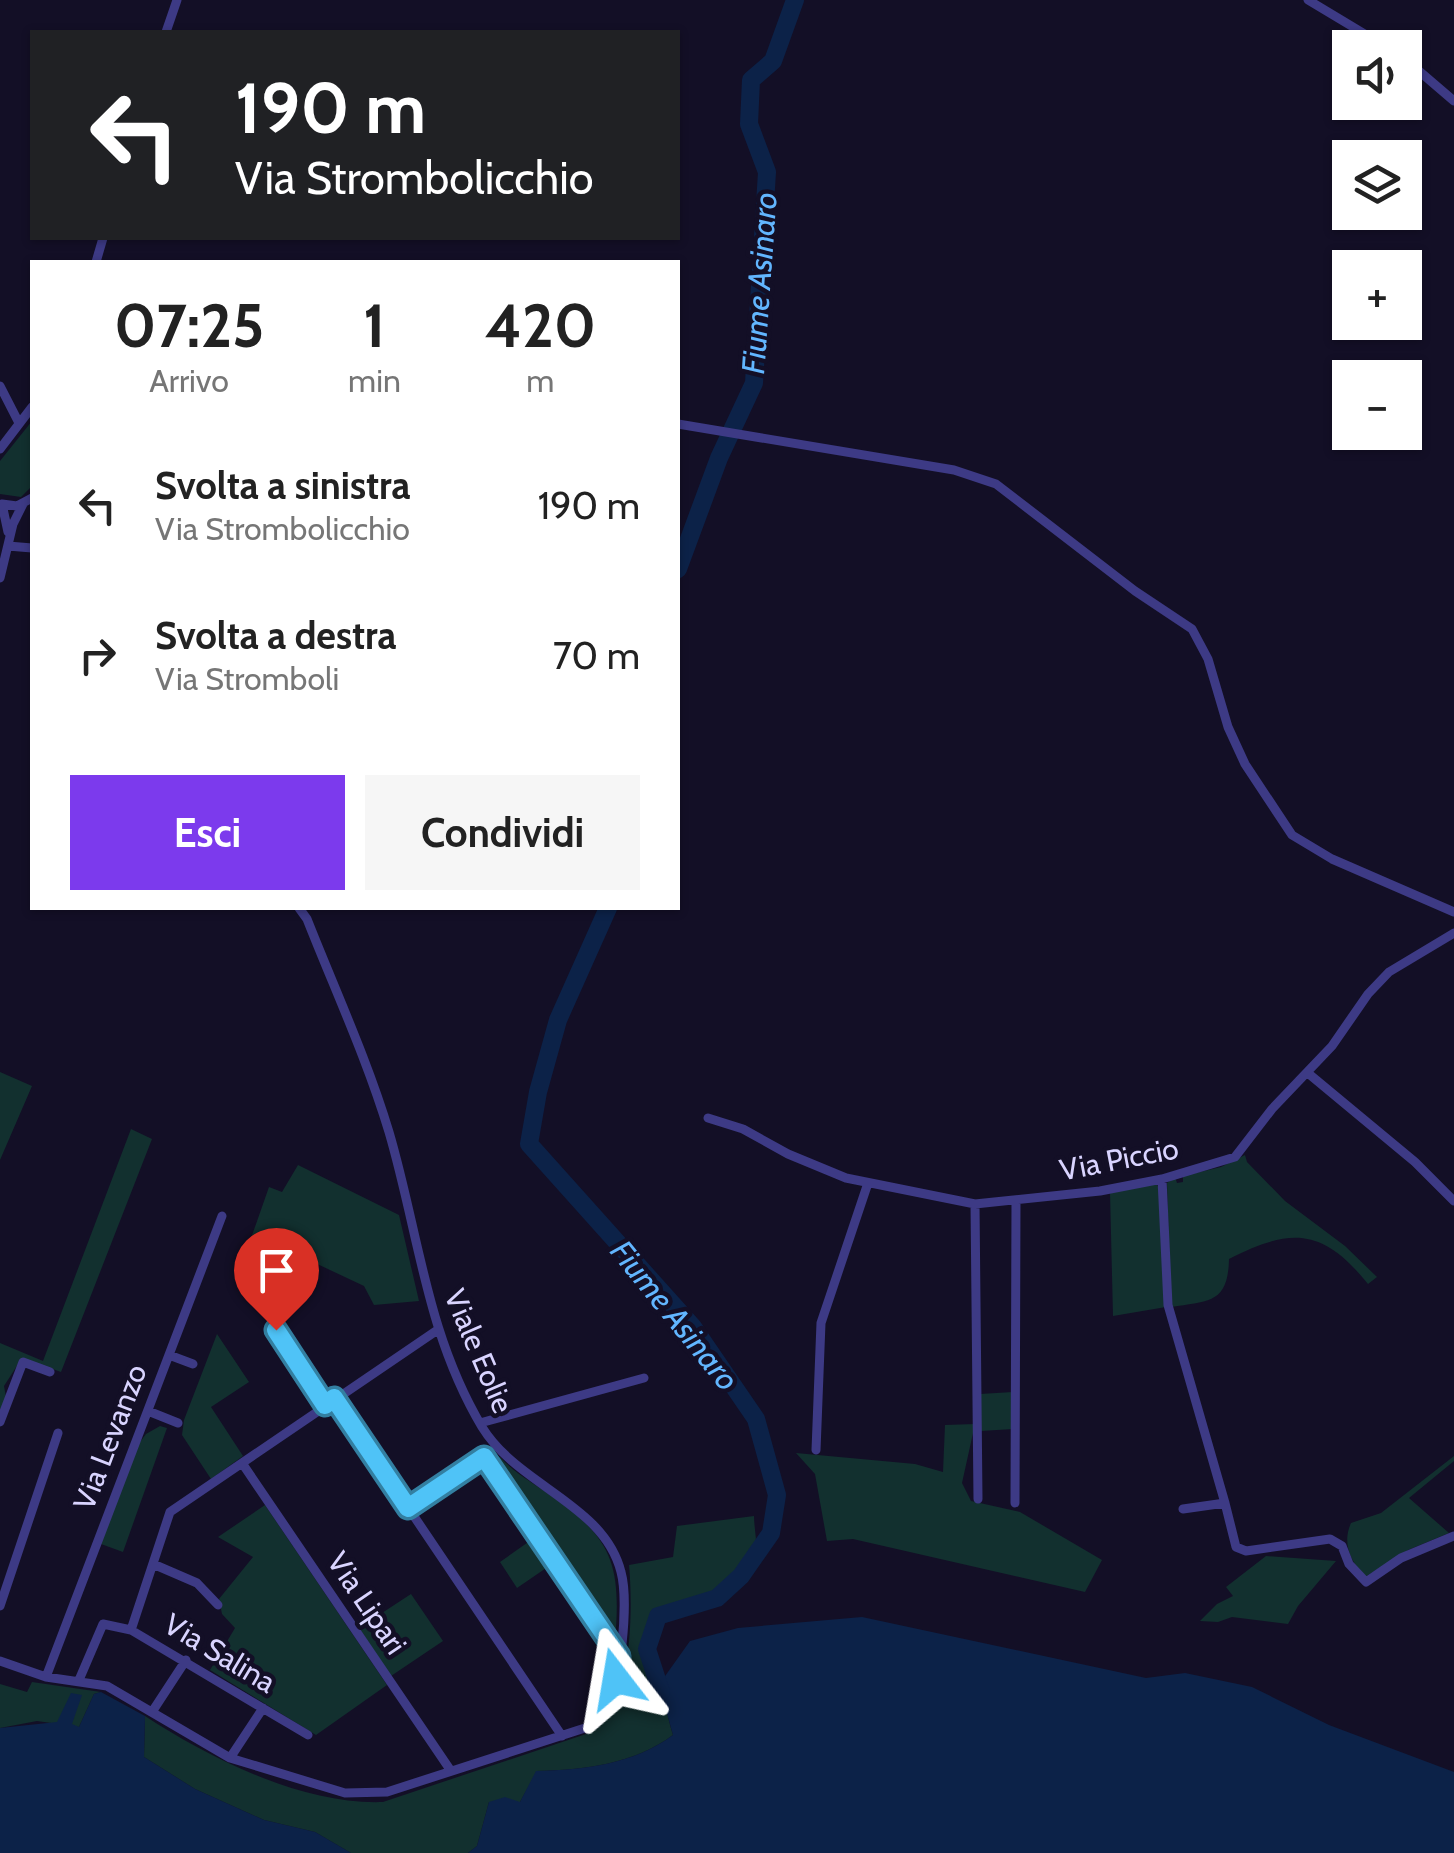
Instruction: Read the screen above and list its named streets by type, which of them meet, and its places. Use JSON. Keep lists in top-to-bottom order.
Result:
{
  "streets": {
    "street": [
      "Via Piccio",
      "Viale Eolie",
      "Via Levanzo",
      "Via Lipari",
      "Via Salina"
    ]
  },
  "crossings": [
    ["Viale Eolie", "Via Levanzo"],
    ["Viale Eolie", "Via Lipari"],
    ["Viale Eolie", "Via Salina"]
  ],
  "water": ["Fiume Asinaro"],
  "page": {
    "map_buttons": ["+", "−"],
    "turn": ["190 m", "Via Strombolicchio"],
    "eta": [
      "07:25",
      "Arrivo",
      "1",
      "min",
      "420",
      "m"
    ],
    "list": [
      {
        "name": "Svolta a sinistra",
        "note": "Via Strombolicchio",
        "value": "190 m"
      },
      {
        "name": "Svolta a destra",
        "note": "Via Stromboli",
        "value": "70 m"
      }
    ],
    "buttons": ["Esci", "Condividi"]
  }
}
